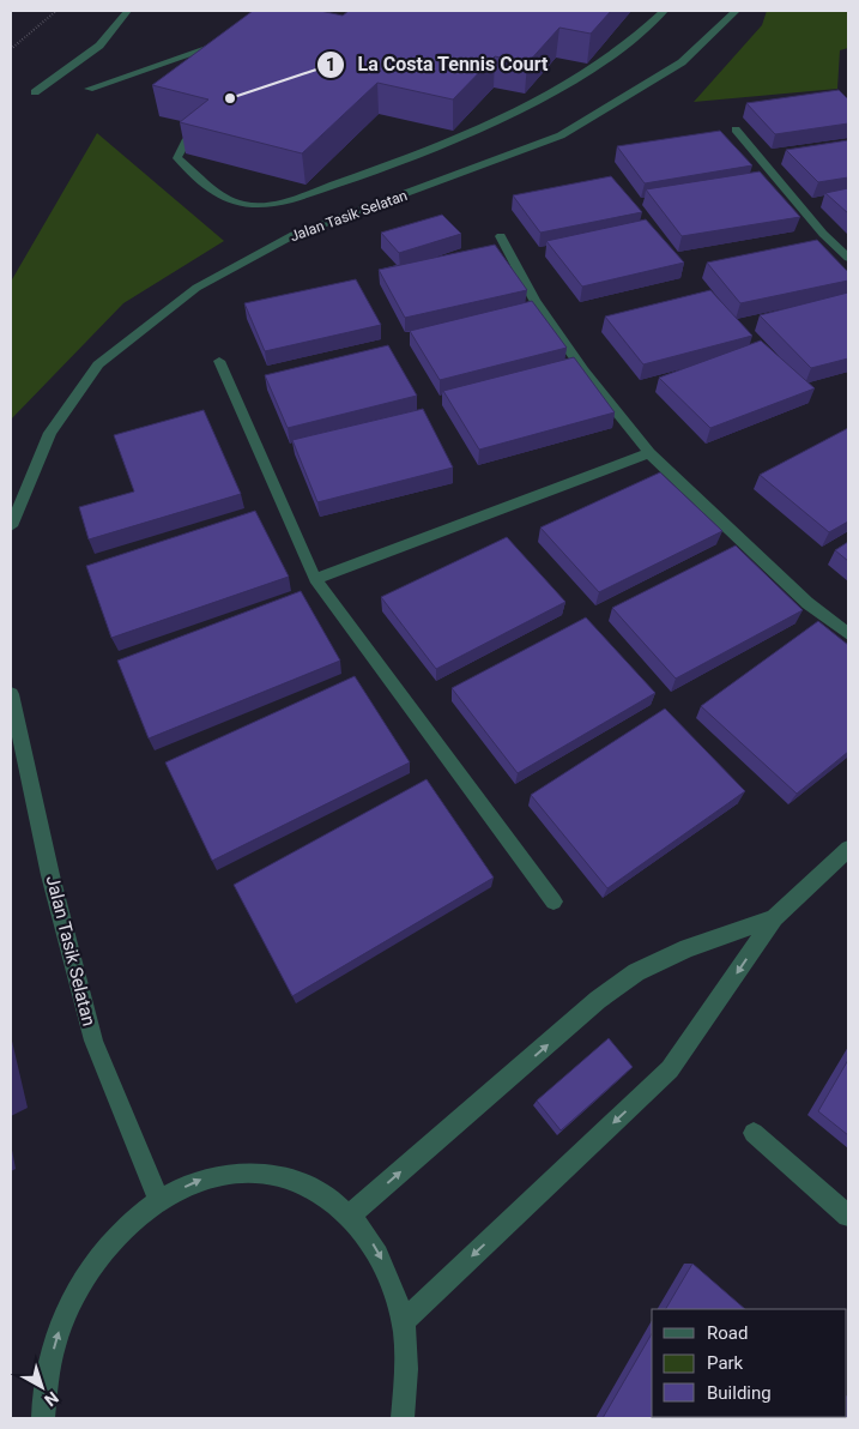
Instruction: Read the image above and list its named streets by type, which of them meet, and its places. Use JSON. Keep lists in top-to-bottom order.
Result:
{
  "streets": {
    "street": ["Jalan Tasik Selatan"]
  },
  "places": ["La Costa Tennis Court"],
  "legend": ["Road", "Park", "Building"],
  "north": "bottom right"
}
